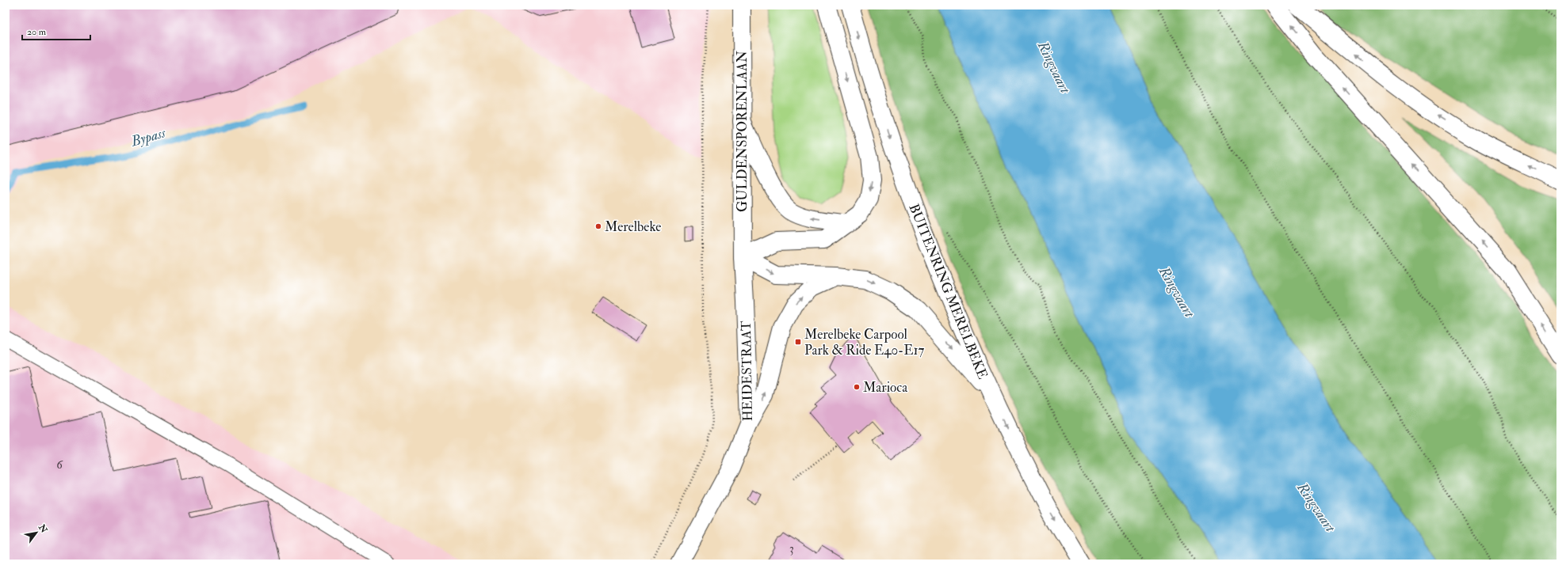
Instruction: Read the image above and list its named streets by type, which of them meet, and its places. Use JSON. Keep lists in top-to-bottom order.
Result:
{
  "streets": {
    "main road": ["GULDENSPORENLAAN", "BUITENRING MERELBEKE", "HEIDESTRAAT"]
  },
  "crossings": [
    ["GULDENSPORENLAAN", "HEIDESTRAAT"]
  ],
  "one_way": ["BUITENRING MERELBEKE"],
  "water": ["Ringvaart", "Bypass"],
  "places": {
    "other": ["Merelbeke", "Marioca"],
    "transit": ["Merelbeke Carpool Park & Ride E40-E17"]
  },
  "house_numbers": ["6", "3"],
  "scale_bar": "20 m",
  "north": "top right"
}
